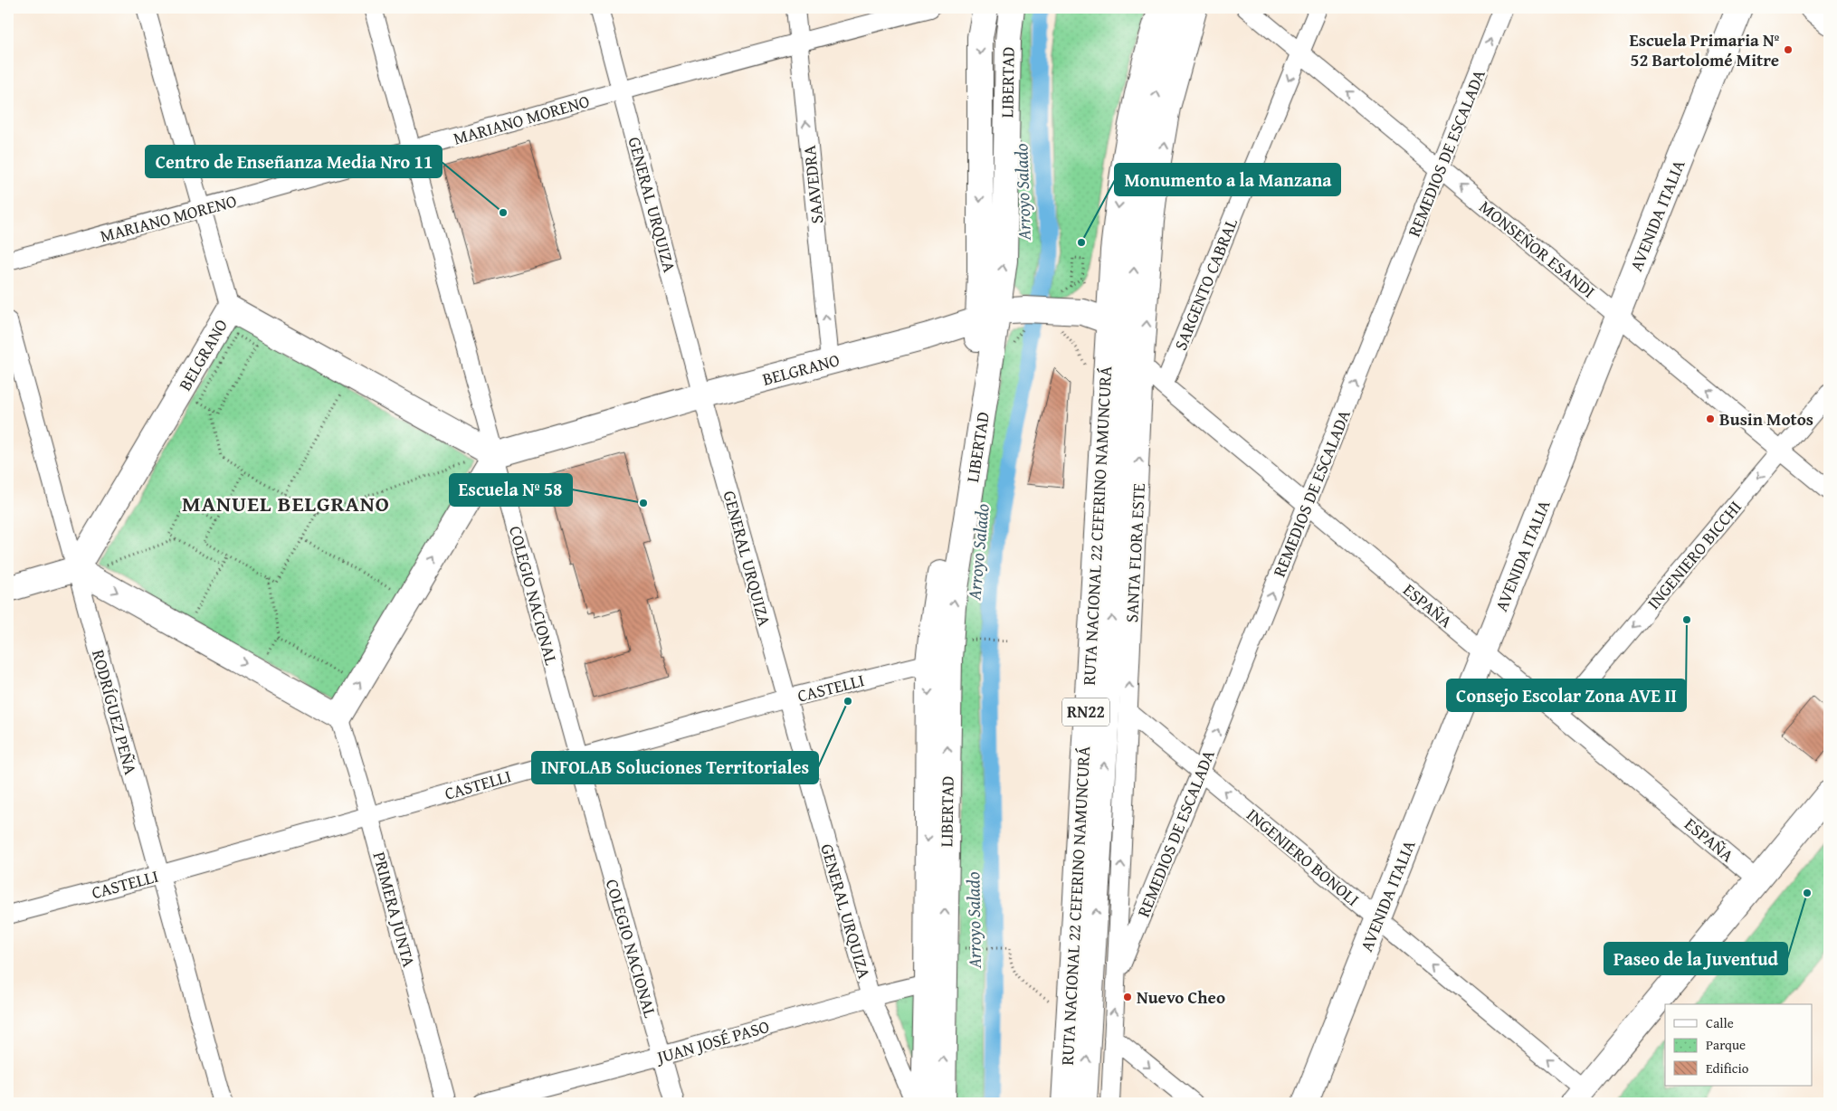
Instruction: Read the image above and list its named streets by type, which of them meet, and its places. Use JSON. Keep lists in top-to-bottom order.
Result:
{
  "streets": {
    "main road": [
      "LIBERTAD",
      "AVENIDA ITALIA",
      "BELGRANO",
      "RUTA NACIONAL 22 CEFERINO NAMUNCURÁ",
      "RN22"
    ],
    "street": [
      "MARIANO MORENO",
      "REMEDIOS DE ESCALADA",
      "SAAVEDRA",
      "GENERAL URQUIZA",
      "MONSEÑOR ESANDI",
      "SARGENTO CABRAL",
      "SANTA FLORA ESTE",
      "INGENIERO BICCHI",
      "COLEGIO NACIONAL",
      "ESPAÑA",
      "CASTELLI",
      "RODRÍGUEZ PEÑA",
      "INGENIERO BONOLI",
      "PRIMERA JUNTA",
      "JUAN JOSÉ PASO"
    ]
  },
  "crossings": [
    ["LIBERTAD", "BELGRANO"],
    ["LIBERTAD", "CASTELLI"],
    ["LIBERTAD", "JUAN JOSÉ PASO"],
    ["MARIANO MORENO", "SAAVEDRA"],
    ["MARIANO MORENO", "GENERAL URQUIZA"],
    ["MARIANO MORENO", "COLEGIO NACIONAL"],
    ["REMEDIOS DE ESCALADA", "MONSEÑOR ESANDI"],
    ["REMEDIOS DE ESCALADA", "SANTA FLORA ESTE"],
    ["REMEDIOS DE ESCALADA", "ESPAÑA"],
    ["REMEDIOS DE ESCALADA", "INGENIERO BONOLI"],
    ["SAAVEDRA", "BELGRANO"],
    ["GENERAL URQUIZA", "BELGRANO"],
    ["GENERAL URQUIZA", "CASTELLI"],
    ["GENERAL URQUIZA", "JUAN JOSÉ PASO"],
    ["AVENIDA ITALIA", "MONSEÑOR ESANDI"],
    ["AVENIDA ITALIA", "ESPAÑA"],
    ["AVENIDA ITALIA", "INGENIERO BONOLI"],
    ["MONSEÑOR ESANDI", "SARGENTO CABRAL"],
    ["MONSEÑOR ESANDI", "INGENIERO BICCHI"],
    ["SARGENTO CABRAL", "ESPAÑA"],
    ["BELGRANO", "RUTA NACIONAL 22 CEFERINO NAMUNCURÁ"],
    ["BELGRANO", "COLEGIO NACIONAL"],
    ["BELGRANO", "ESPAÑA"],
    ["BELGRANO", "RODRÍGUEZ PEÑA"],
    ["RUTA NACIONAL 22 CEFERINO NAMUNCURÁ", "ESPAÑA"],
    ["SANTA FLORA ESTE", "ESPAÑA"],
    ["SANTA FLORA ESTE", "INGENIERO BONOLI"],
    ["INGENIERO BICCHI", "ESPAÑA"],
    ["COLEGIO NACIONAL", "CASTELLI"],
    ["COLEGIO NACIONAL", "JUAN JOSÉ PASO"],
    ["CASTELLI", "RODRÍGUEZ PEÑA"],
    ["CASTELLI", "PRIMERA JUNTA"]
  ],
  "one_way": [
    "REMEDIOS DE ESCALADA",
    "SAAVEDRA",
    "MONSEÑOR ESANDI",
    "SARGENTO CABRAL",
    "SANTA FLORA ESTE",
    "INGENIERO BICCHI",
    "INGENIERO BONOLI"
  ],
  "districts": ["MANUEL BELGRANO"],
  "water": ["Arroyo Salado"],
  "places": [
    "Escuela Primaria Nº 52 Bartolomé Mitre",
    "Centro de Enseñanza Media Nro 11",
    "Monumento a la Manzana",
    "Busin Motos",
    "Escuela Nº 58",
    "Consejo Escolar Zona AVE II",
    "INFOLAB Soluciones Territoriales",
    "Paseo de la Juventud",
    "Nuevo Cheo"
  ],
  "legend": ["Calle", "Parque", "Edificio"]
}
